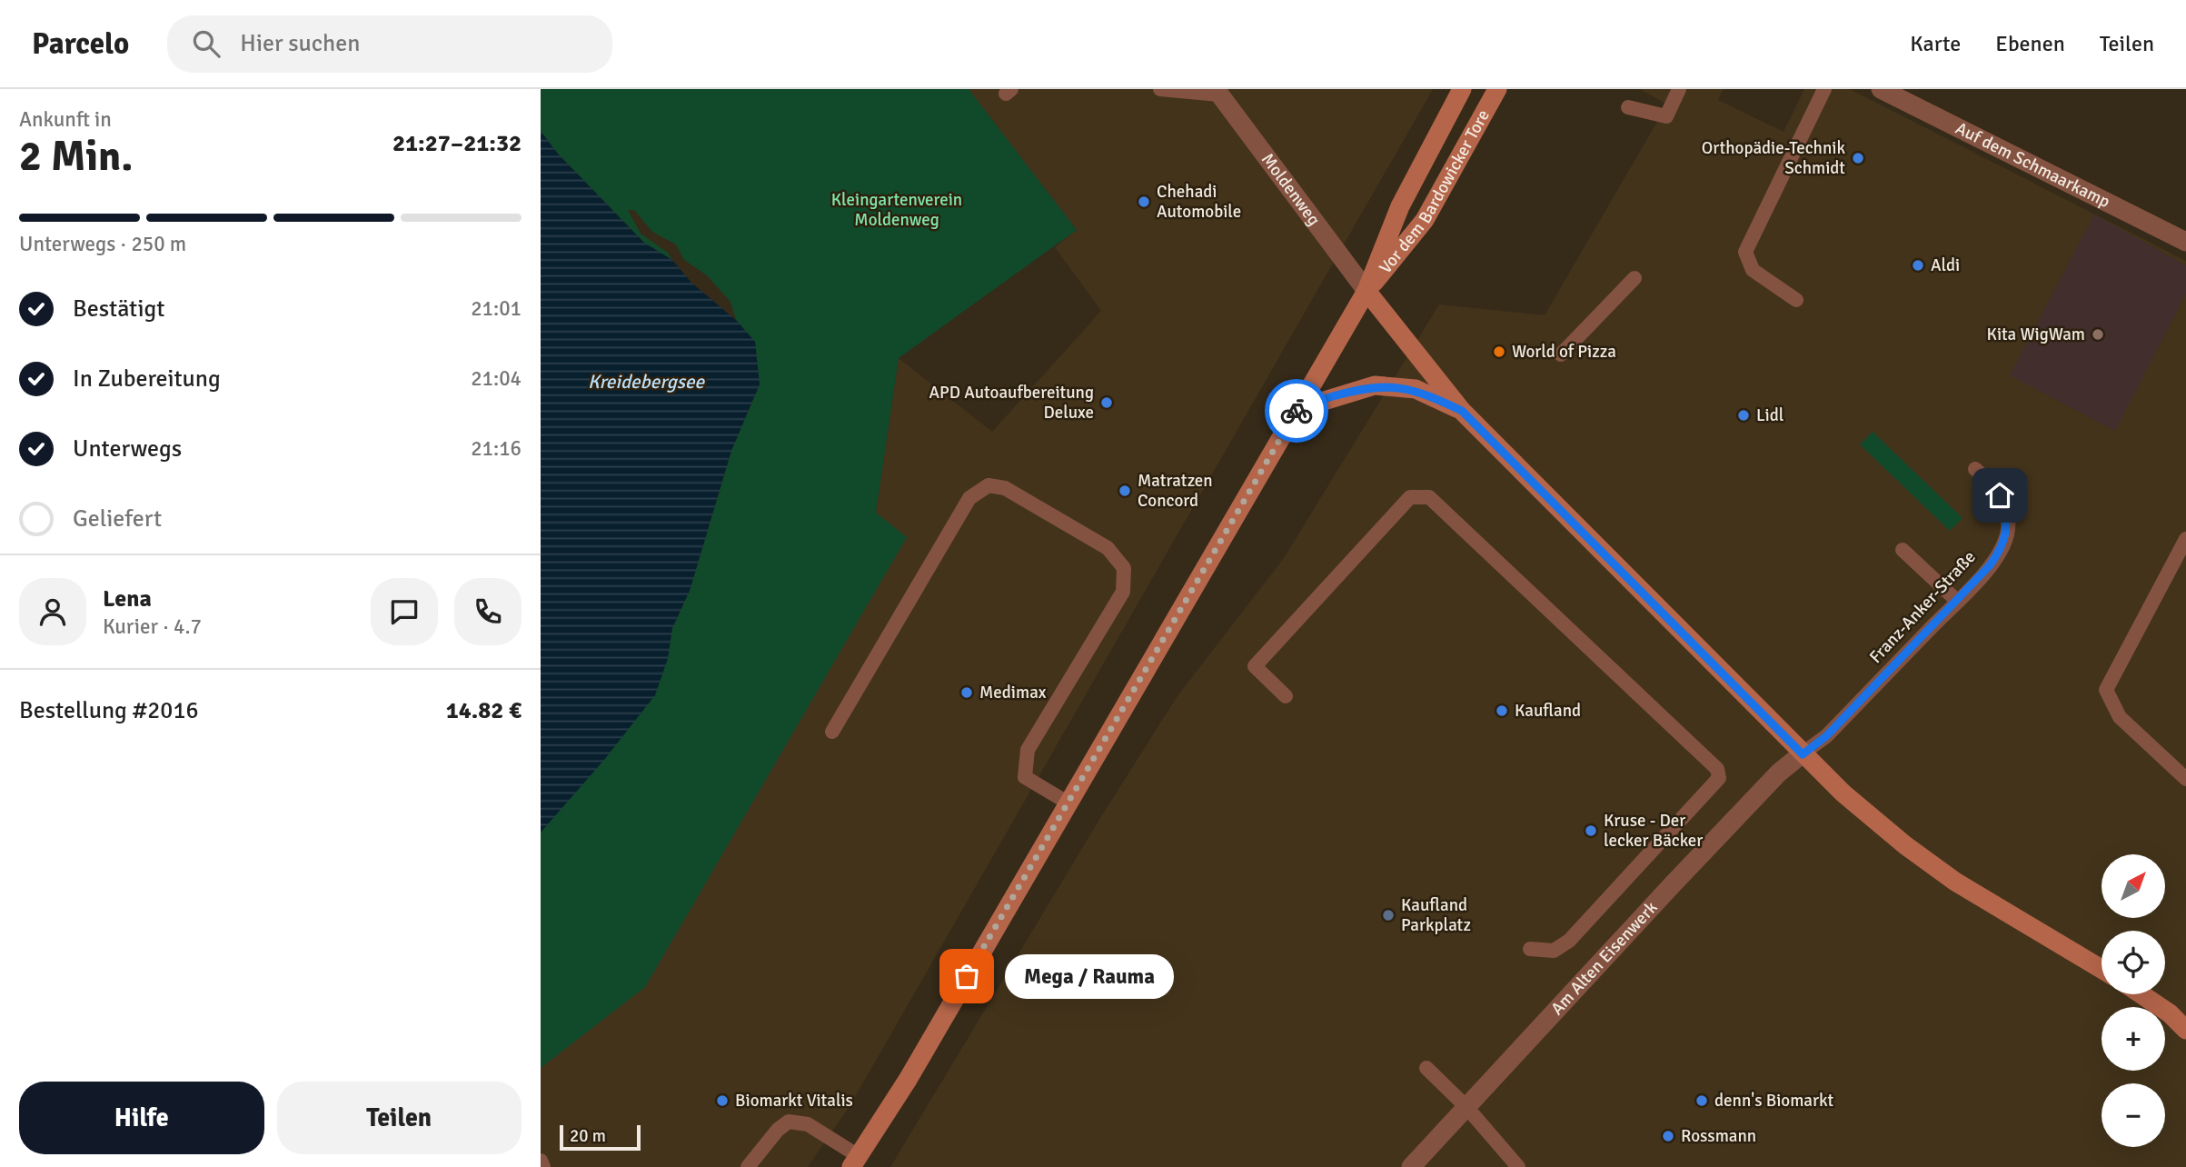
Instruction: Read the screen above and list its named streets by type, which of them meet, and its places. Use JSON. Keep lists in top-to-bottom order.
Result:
{
  "streets": {
    "main road": ["Vor dem Bardowicker Tore"],
    "street": ["Auf dem Schmaarkamp", "Moldenweg", "Am Alten Eisenwerk"],
    "lane": ["Franz-Anker-Straße"]
  },
  "crossings": [
    ["Moldenweg", "Vor dem Bardowicker Tore"],
    ["Franz-Anker-Straße", "Am Alten Eisenwerk"]
  ],
  "water": ["Kreidebergsee"],
  "parks": ["Kleingartenverein Moldenweg"],
  "places": [
    "Orthopädie-Technik Schmidt",
    "Chehadi Automobile",
    "Aldi",
    "Kita WigWam",
    "World of Pizza",
    "APD Autoaufbereitung Deluxe",
    "Lidl",
    "Matratzen Concord",
    "Medimax",
    "Kaufland",
    "Kruse - Der lecker Bäcker",
    "Kaufland Parkplatz",
    "Mega / Rauma",
    "Biomarkt Vitalis",
    "denn's Biomarkt",
    "Rossmann"
  ],
  "scale_bar": "20 m",
  "north": "top right",
  "page": {
    "header": "Parcelo",
    "search": "Hier suchen",
    "nav": ["Karte", "Ebenen", "Teilen"],
    "heading": ["2 Min.", "Ankunft in", "21:27–21:32"],
    "panel": [
      "Lena",
      "Kurier · 4.7",
      "Bestellung #2016",
      "14.82 €"
    ],
    "bar": "Unterwegs · 250 m",
    "list": [
      ["Bestätigt", "21:01"],
      ["In Zubereitung", "21:04"],
      ["Unterwegs", "21:16"],
      "Geliefert"
    ],
    "map_buttons": ["+", "−"],
    "bubble": "Mega / Rauma",
    "buttons": ["Hilfe", "Teilen"],
    "scale": "20 m"
  }
}
